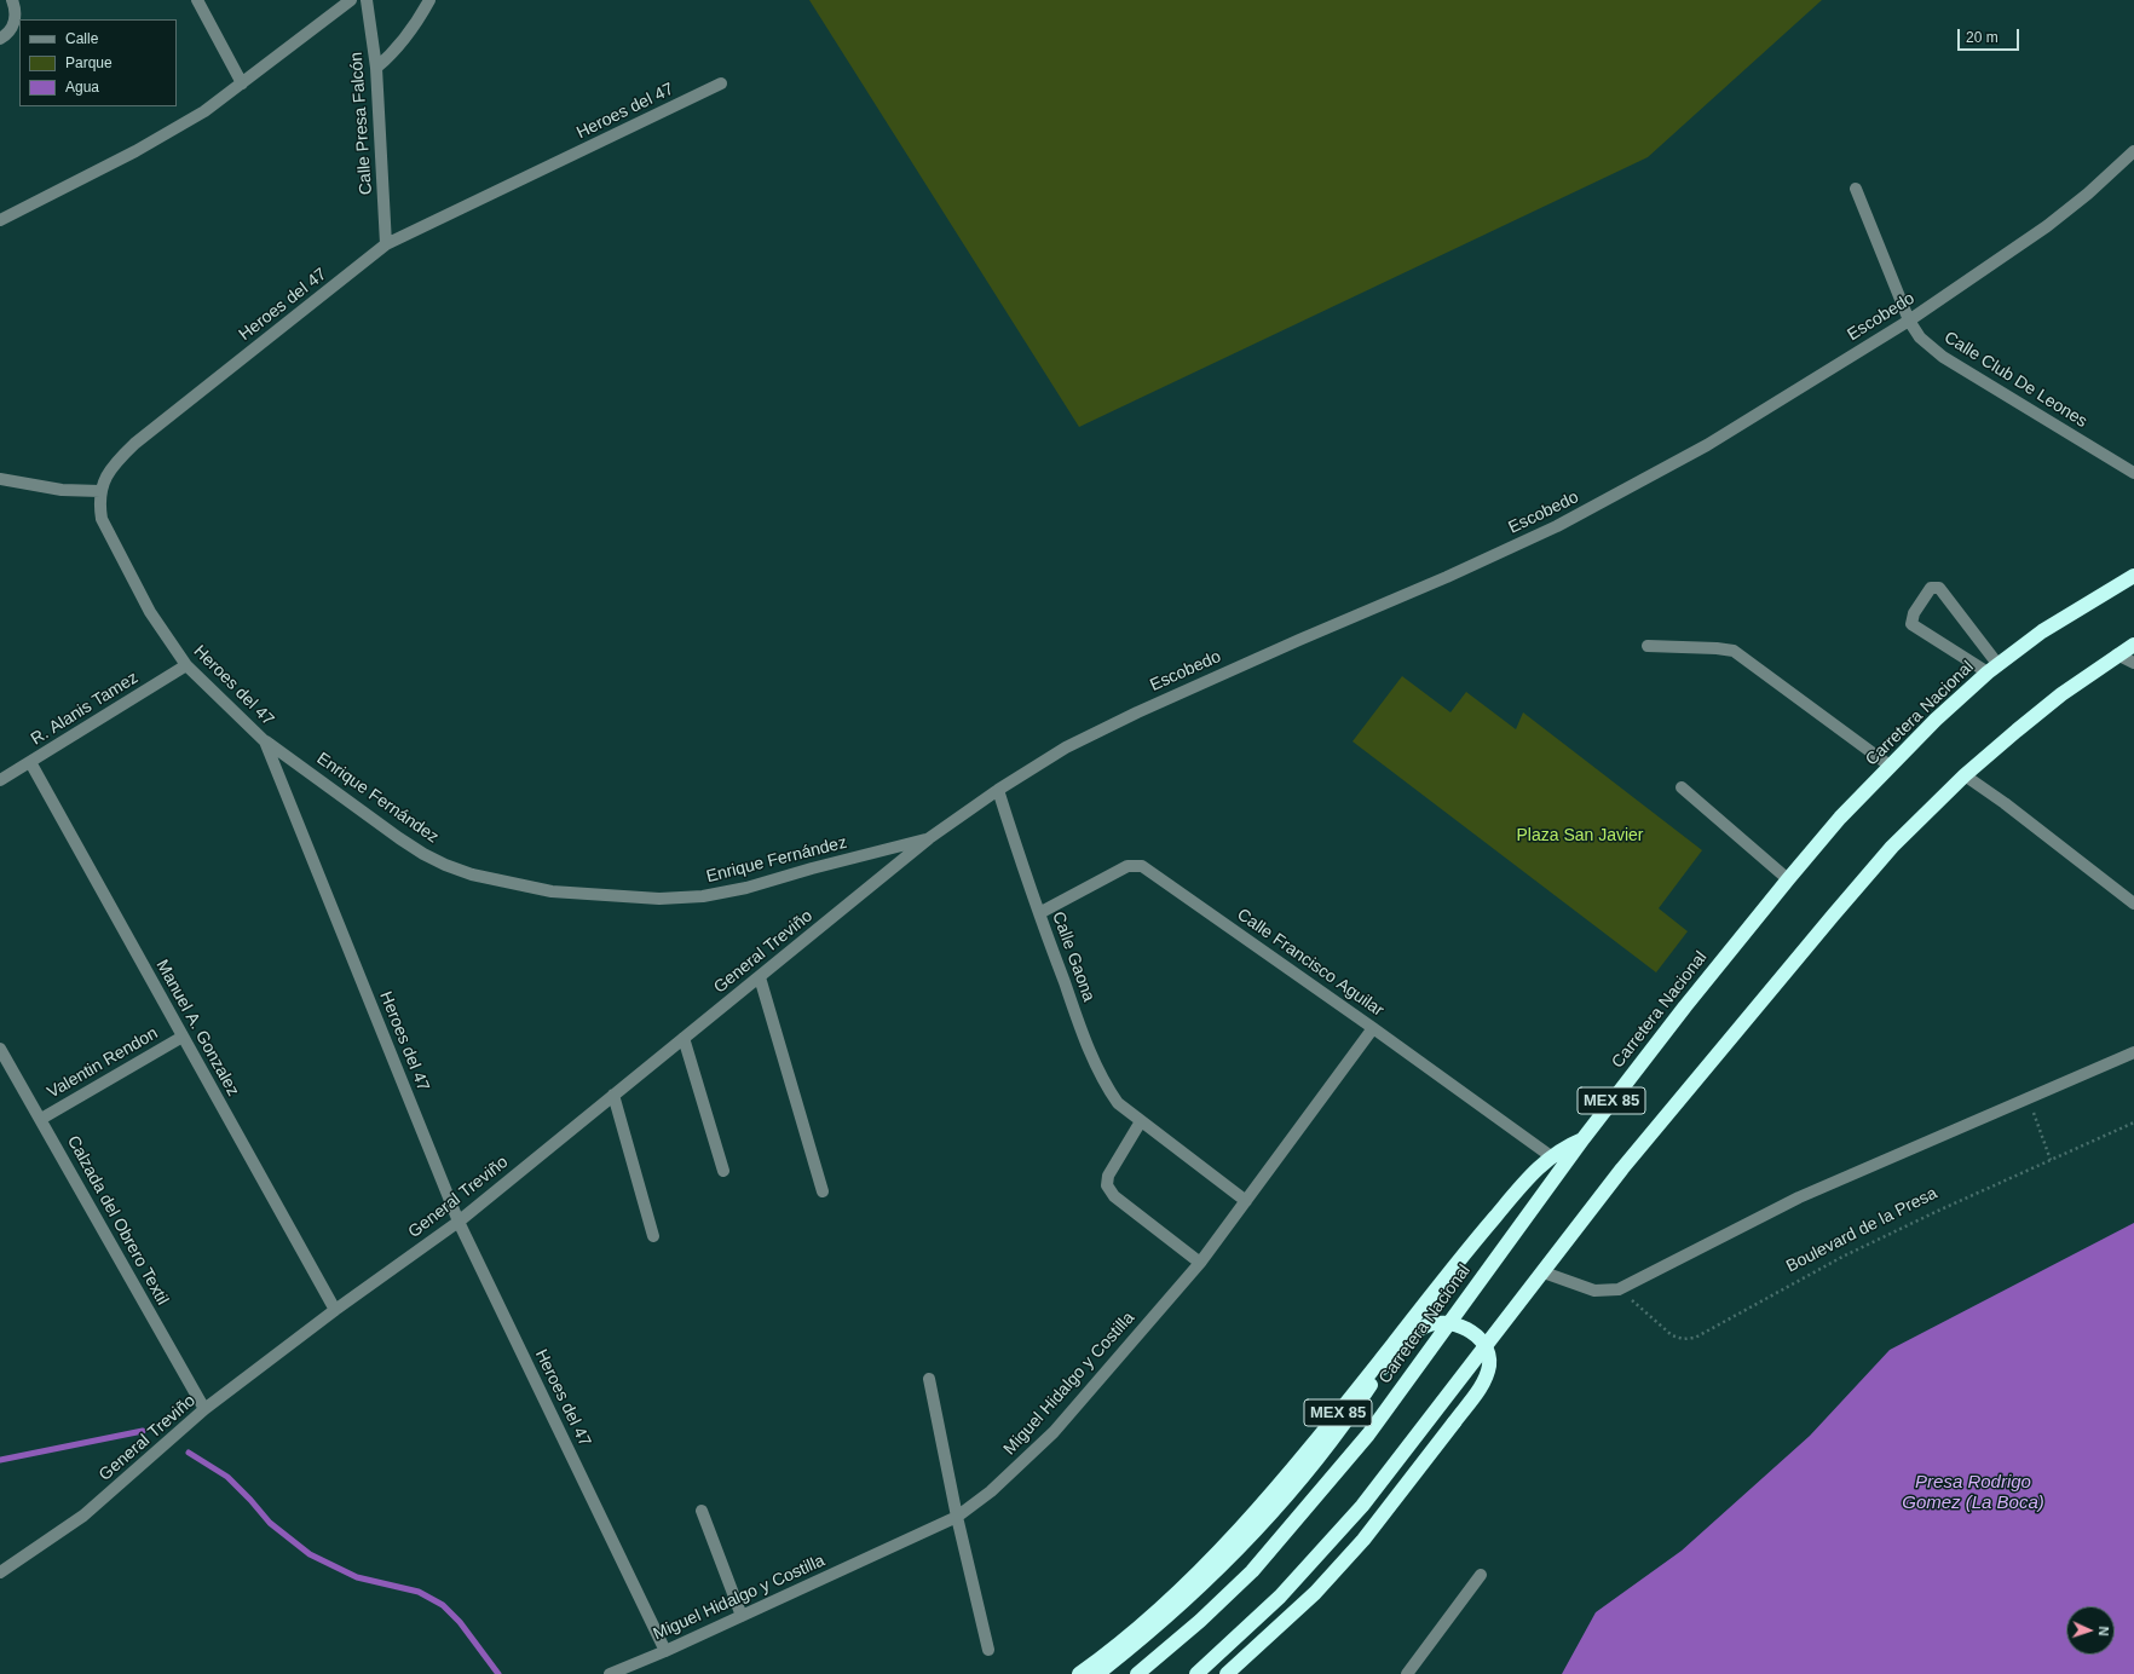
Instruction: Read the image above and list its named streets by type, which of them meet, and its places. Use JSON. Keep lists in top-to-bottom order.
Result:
{
  "streets": {
    "highway": ["Carretera Nacional", "MEX 85"],
    "street": [
      "Heroes del 47",
      "Calle Presa Falcón",
      "Escobedo",
      "Calle Club De Leones",
      "R. Alanis Tamez",
      "Enrique Fernández",
      "General Treviño",
      "Calle Gaona",
      "Calle Francisco Aguilar",
      "Manuel A. Gonzalez",
      "Valentin Rendon",
      "Calzada del Obrero Textil",
      "Miguel Hidalgo y Costilla"
    ],
    "path": ["Boulevard de la Presa"]
  },
  "crossings": [
    ["Heroes del 47", "Calle Presa Falcón"],
    ["Heroes del 47", "R. Alanis Tamez"],
    ["Heroes del 47", "Enrique Fernández"],
    ["Heroes del 47", "General Treviño"],
    ["Heroes del 47", "Miguel Hidalgo y Costilla"],
    ["Escobedo", "Calle Club De Leones"],
    ["Escobedo", "Enrique Fernández"],
    ["Escobedo", "General Treviño"],
    ["Escobedo", "Calle Gaona"],
    ["R. Alanis Tamez", "Manuel A. Gonzalez"],
    ["Carretera Nacional", "MEX 85"],
    ["Enrique Fernández", "General Treviño"],
    ["General Treviño", "Manuel A. Gonzalez"],
    ["General Treviño", "Calzada del Obrero Textil"],
    ["Calle Gaona", "Calle Francisco Aguilar"],
    ["Calle Gaona", "Miguel Hidalgo y Costilla"],
    ["Calle Francisco Aguilar", "MEX 85"],
    ["Calle Francisco Aguilar", "Miguel Hidalgo y Costilla"],
    ["Manuel A. Gonzalez", "Valentin Rendon"],
    ["Valentin Rendon", "Calzada del Obrero Textil"]
  ],
  "water": ["Presa Rodrigo Gomez (La Boca)"],
  "parks": ["Plaza San Javier"],
  "legend": ["Calle", "Parque", "Agua"],
  "scale_bar": "20 m",
  "north": "right"
}
